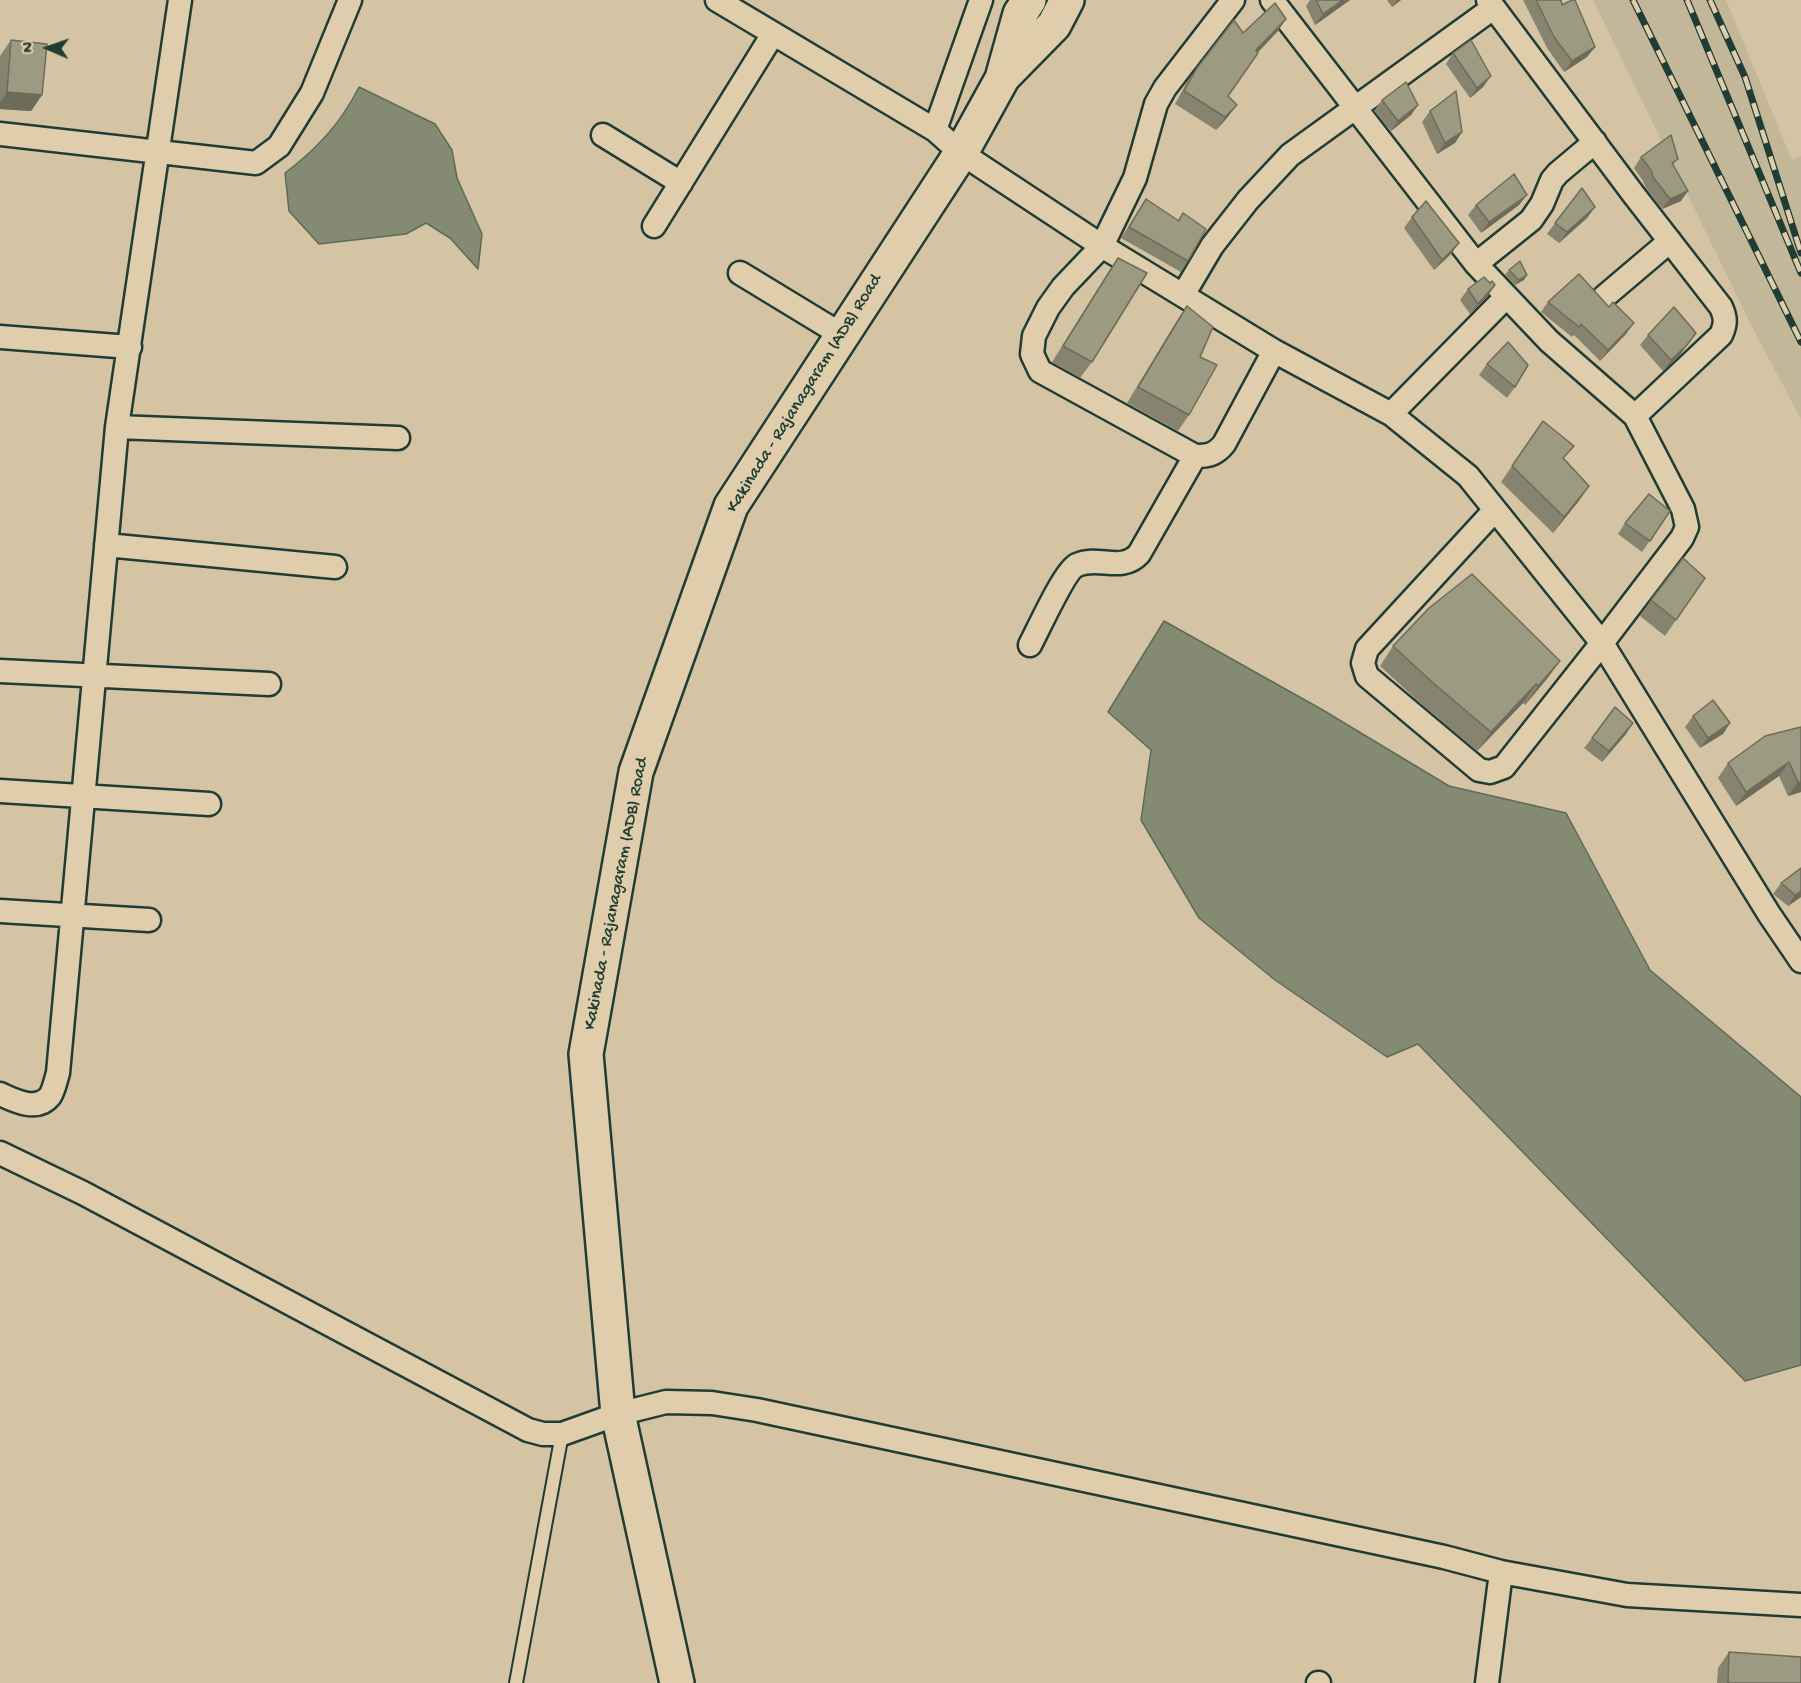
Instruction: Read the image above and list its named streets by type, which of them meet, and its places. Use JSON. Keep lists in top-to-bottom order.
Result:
{
  "streets": {
    "main road": ["Kakinada - Rajanagaram (ADB) Road"]
  },
  "north": "left"
}
